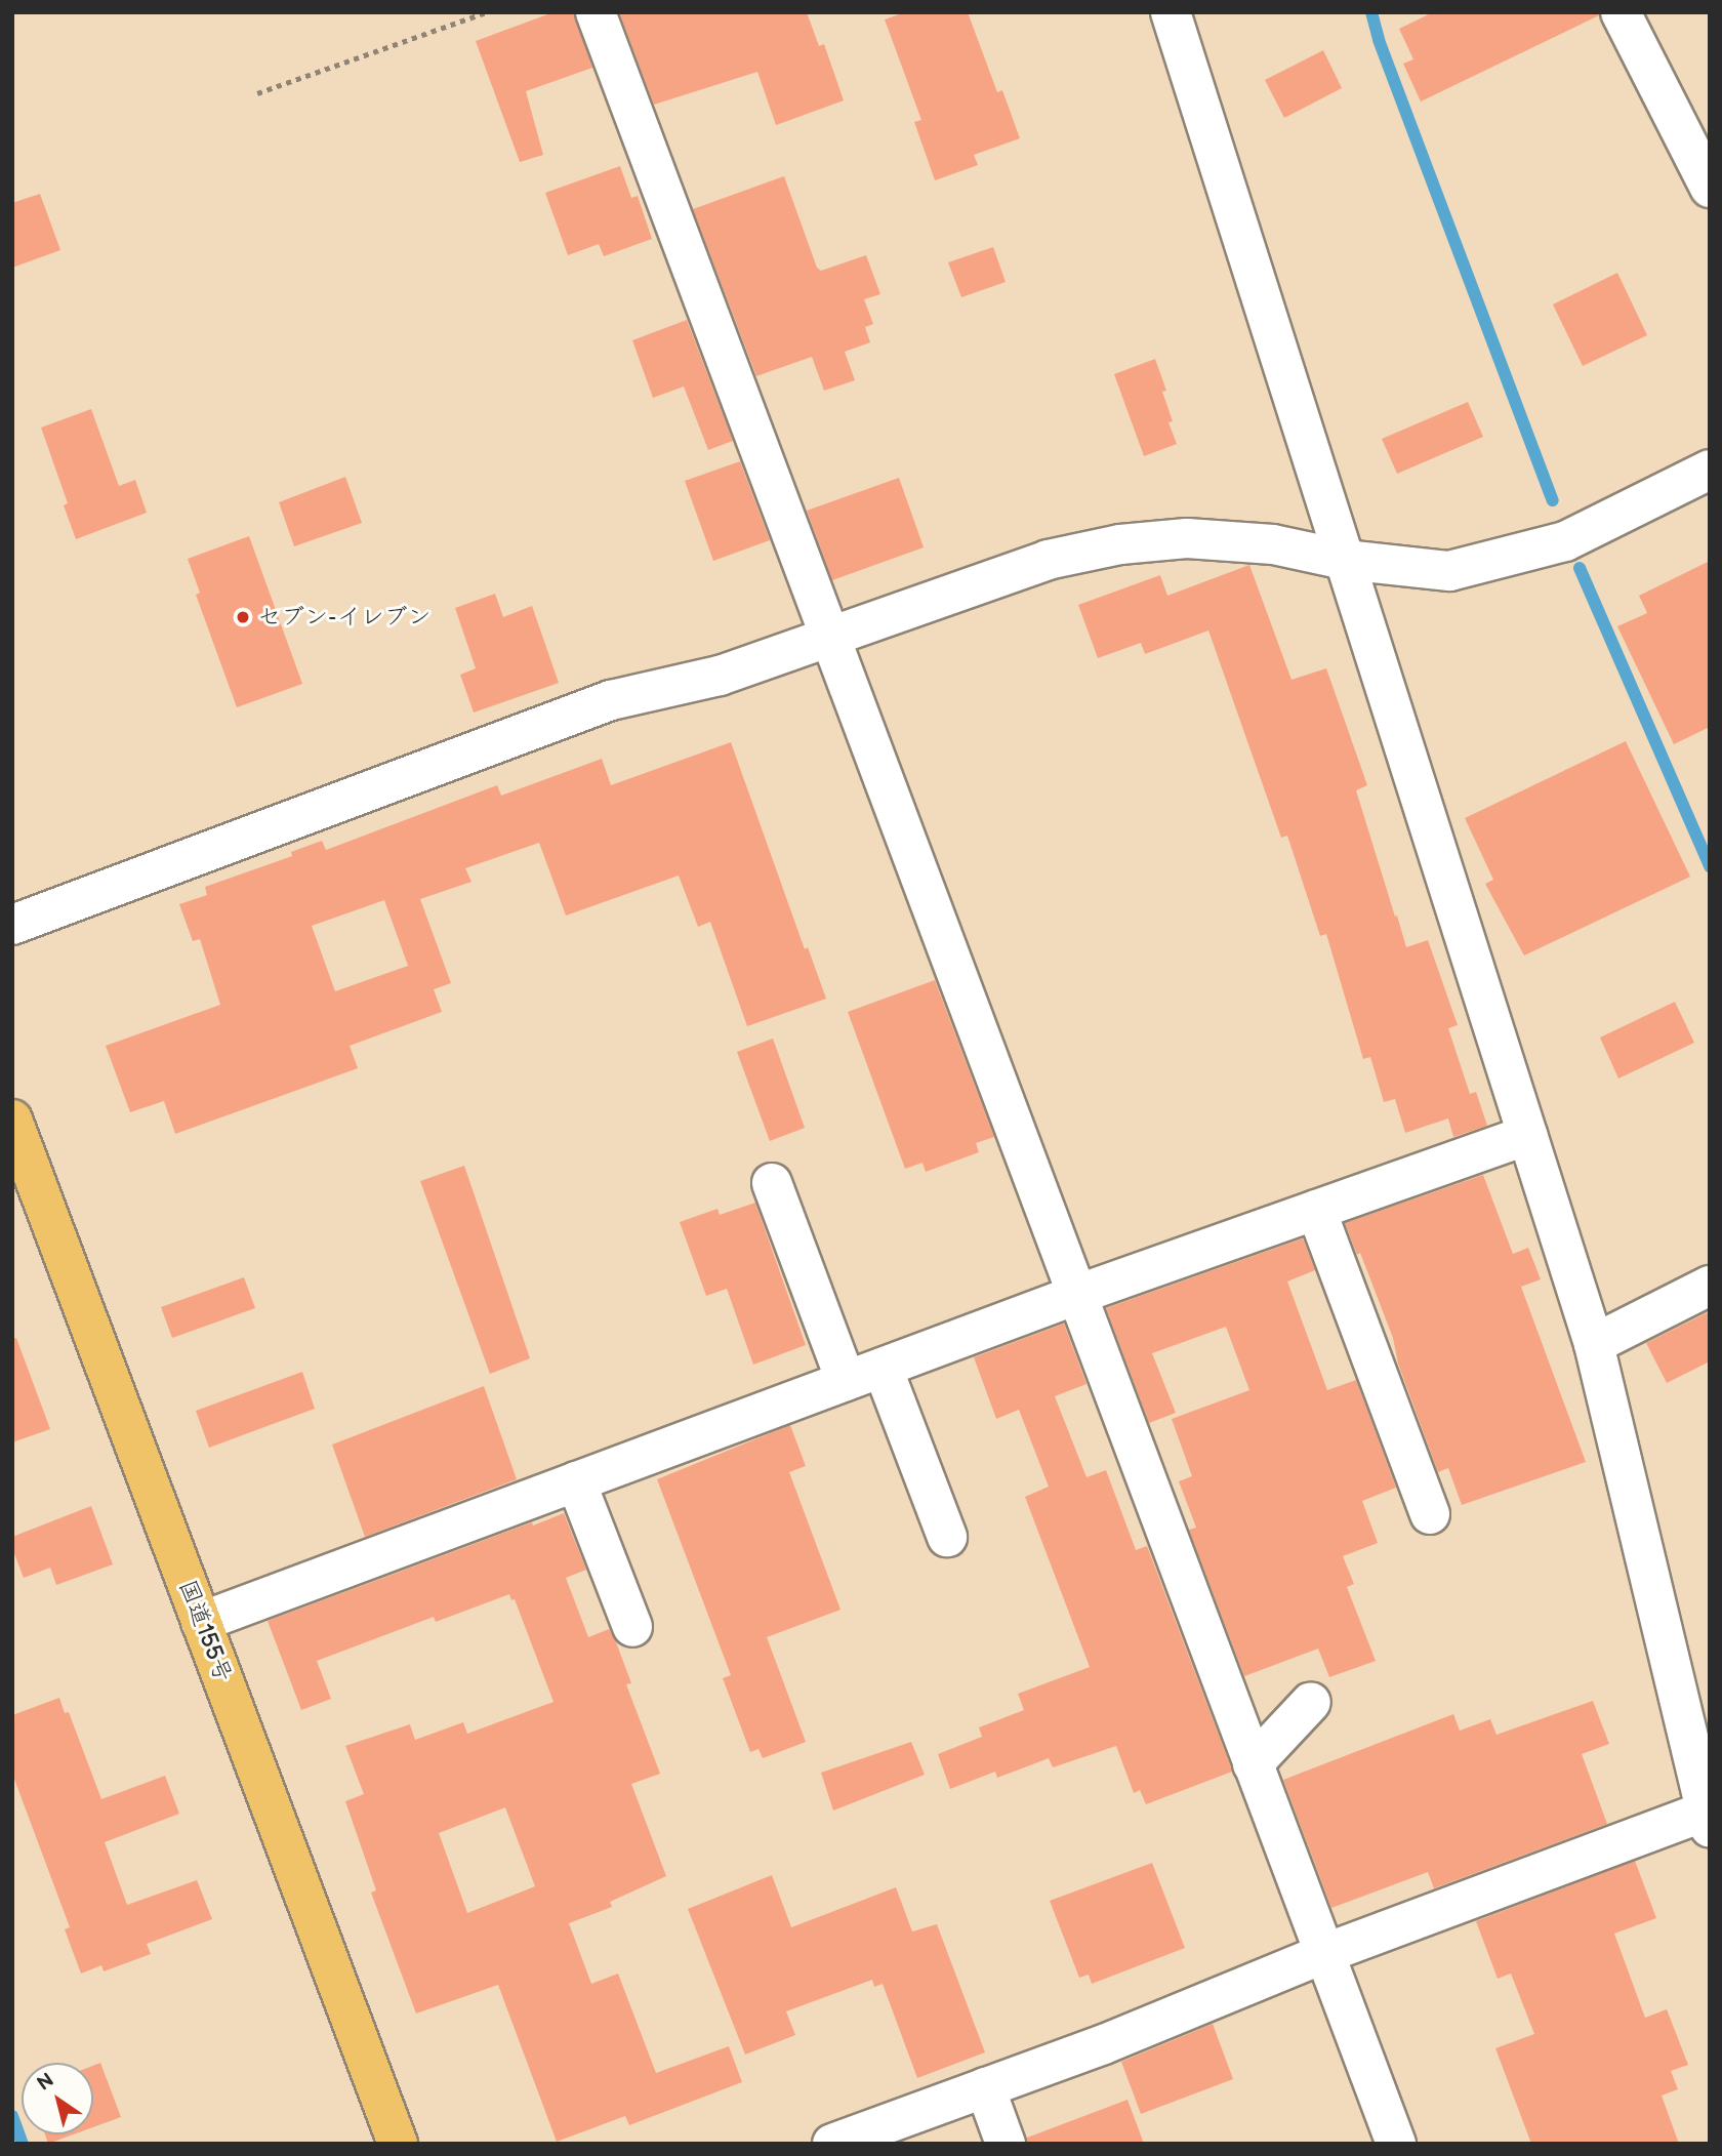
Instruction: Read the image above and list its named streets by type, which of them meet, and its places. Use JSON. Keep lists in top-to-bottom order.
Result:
{
  "streets": {
    "highway": ["国道155号"]
  },
  "places": ["セブン-イレブン"],
  "north": "top left"
}
